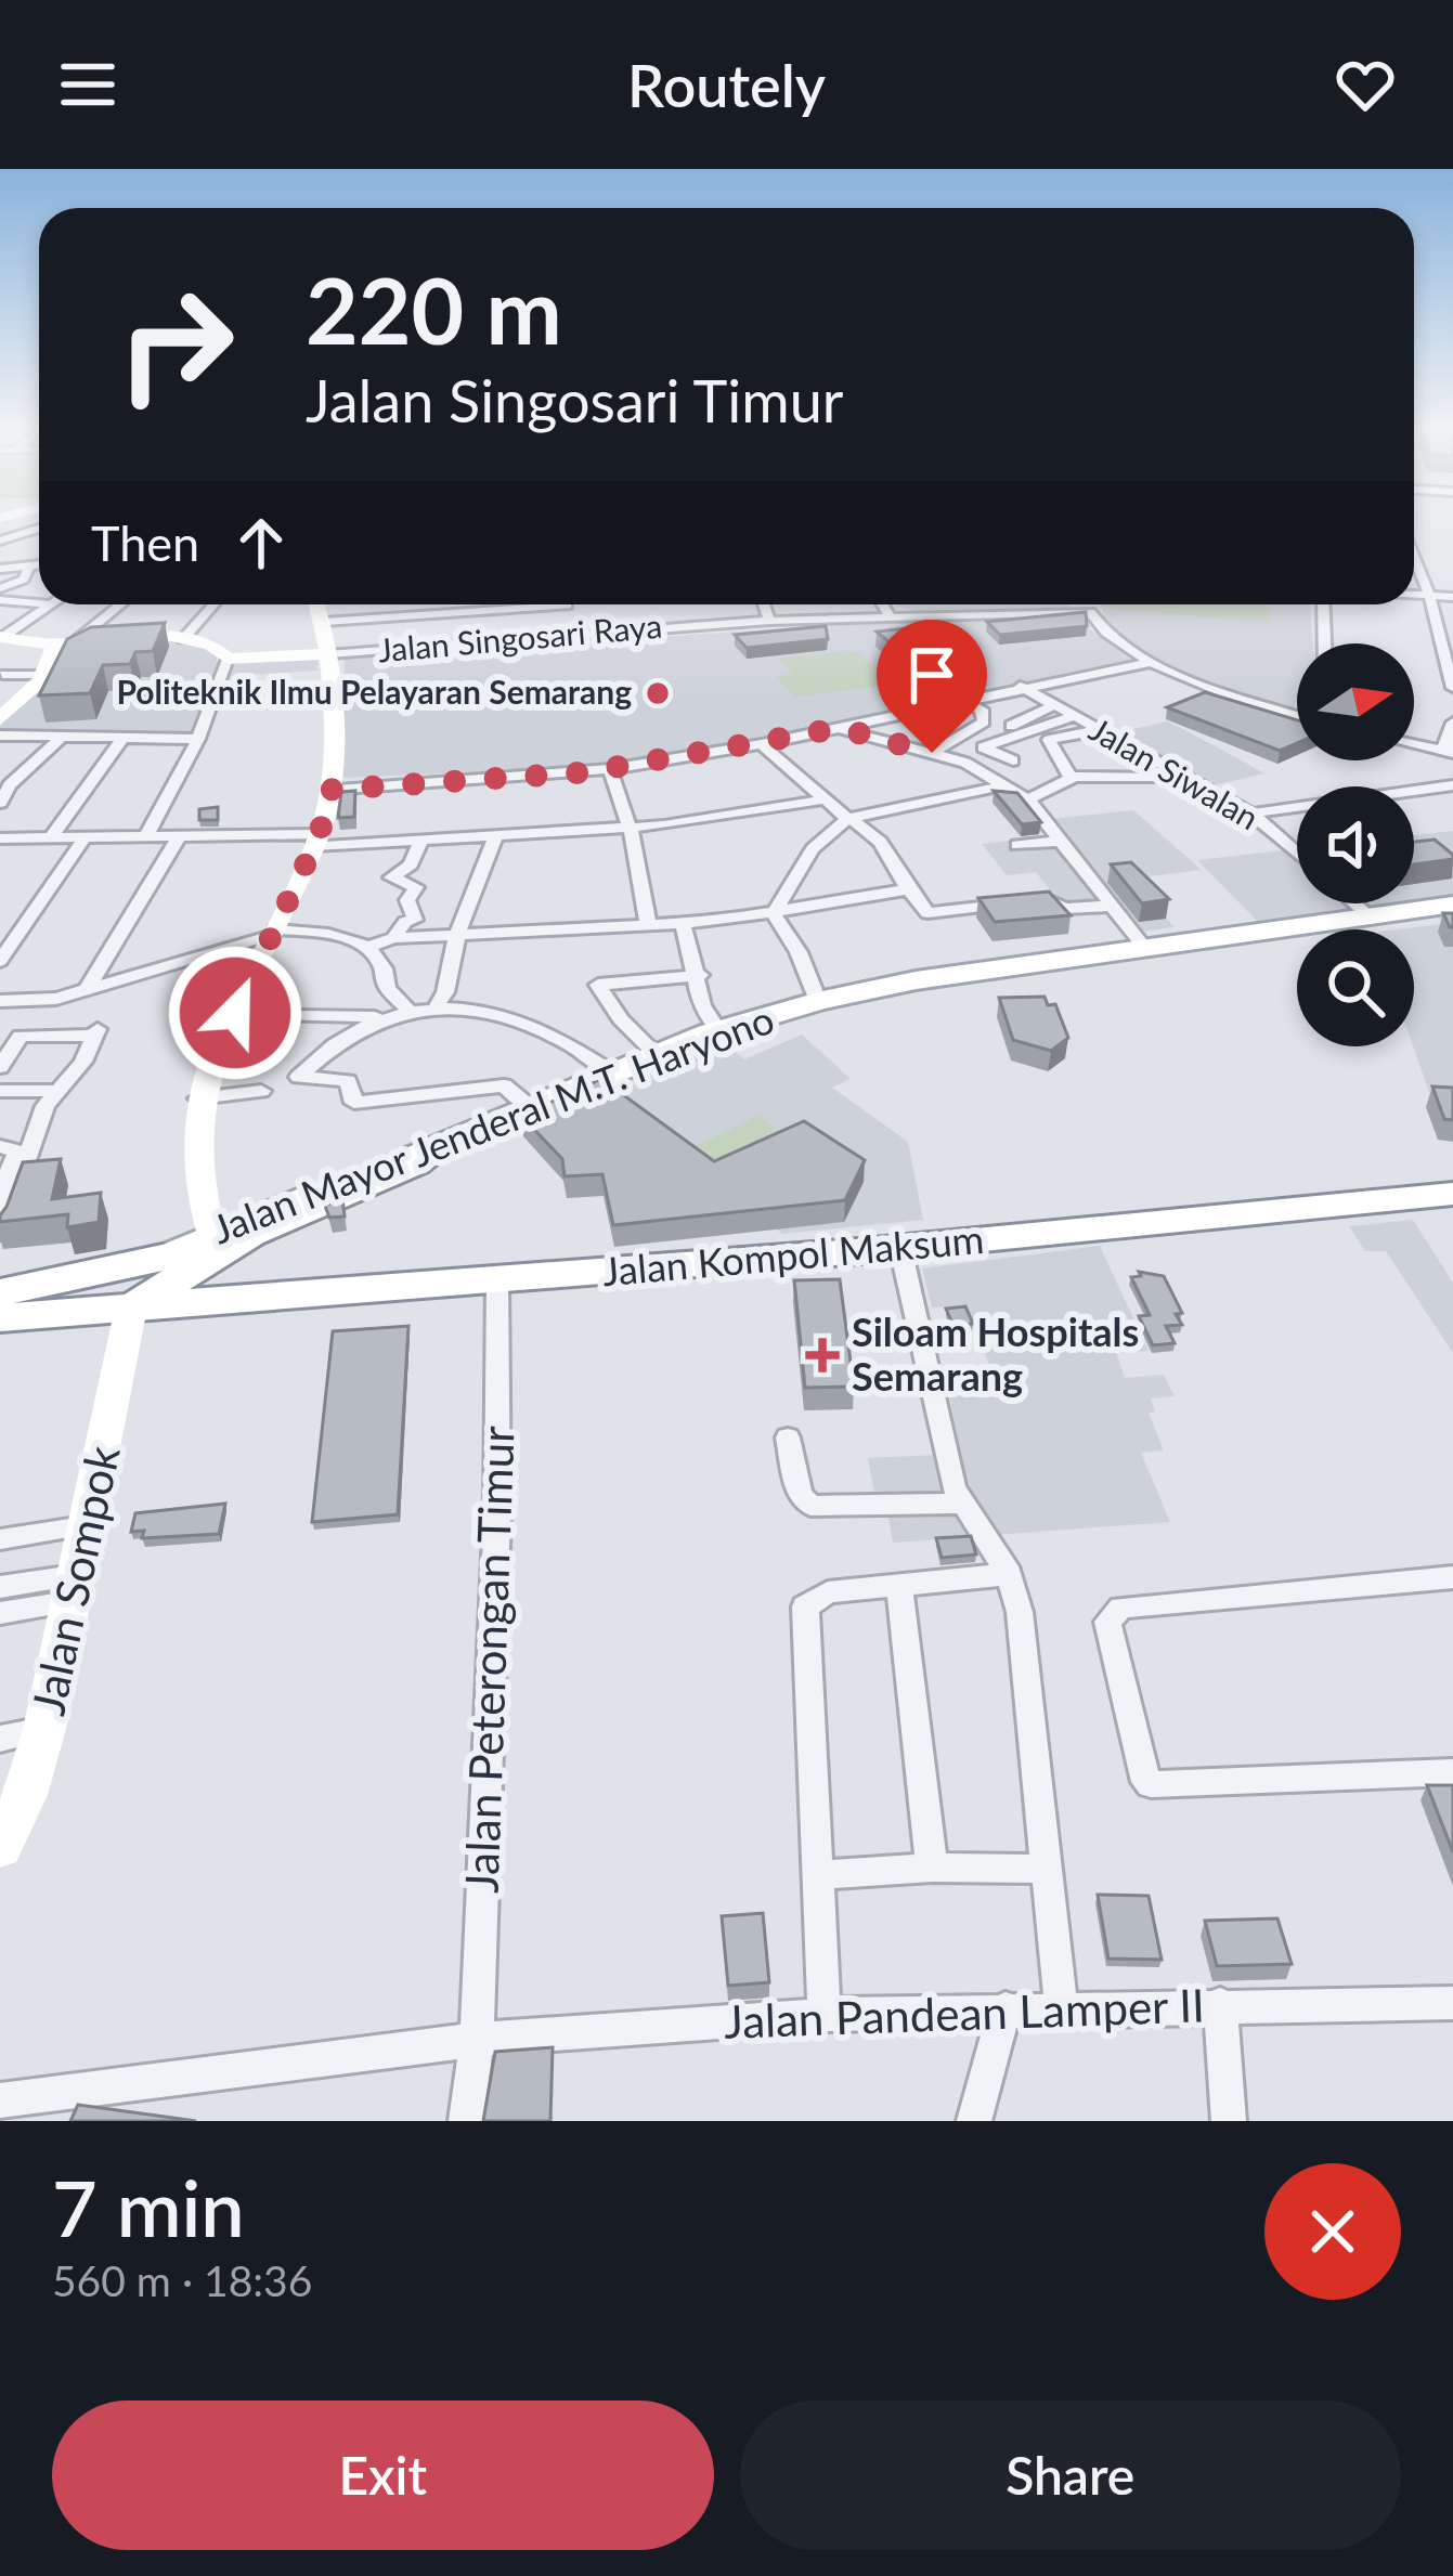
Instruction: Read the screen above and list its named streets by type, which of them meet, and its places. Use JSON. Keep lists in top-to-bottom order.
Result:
{
  "streets": {
    "highway": ["Jalan Mayor Jenderal M.T. Haryono", "Jalan Kompol Maksum"],
    "main road": ["Jalan Singosari Raya", "Jalan Sompok"],
    "street": ["Jalan Siwalan", "Jalan Peterongan Timur", "Jalan Pandean Lamper II"]
  },
  "crossings": [
    ["Jalan Mayor Jenderal M.T. Haryono", "Jalan Kompol Maksum"],
    ["Jalan Mayor Jenderal M.T. Haryono", "Jalan Sompok"],
    ["Jalan Kompol Maksum", "Jalan Sompok"],
    ["Jalan Kompol Maksum", "Jalan Peterongan Timur"],
    ["Jalan Peterongan Timur", "Jalan Pandean Lamper II"]
  ],
  "places": {
    "other": ["Politeknik Ilmu Pelayaran Semarang"],
    "health": ["Siloam Hospitals Semarang"]
  },
  "north": "right",
  "page": {
    "header": "Routely",
    "turn": ["220 m", "Jalan Singosari Timur"],
    "then": "Then",
    "heading": ["7 min", "560 m · 18:36"],
    "buttons": ["Exit", "Share"]
  }
}
